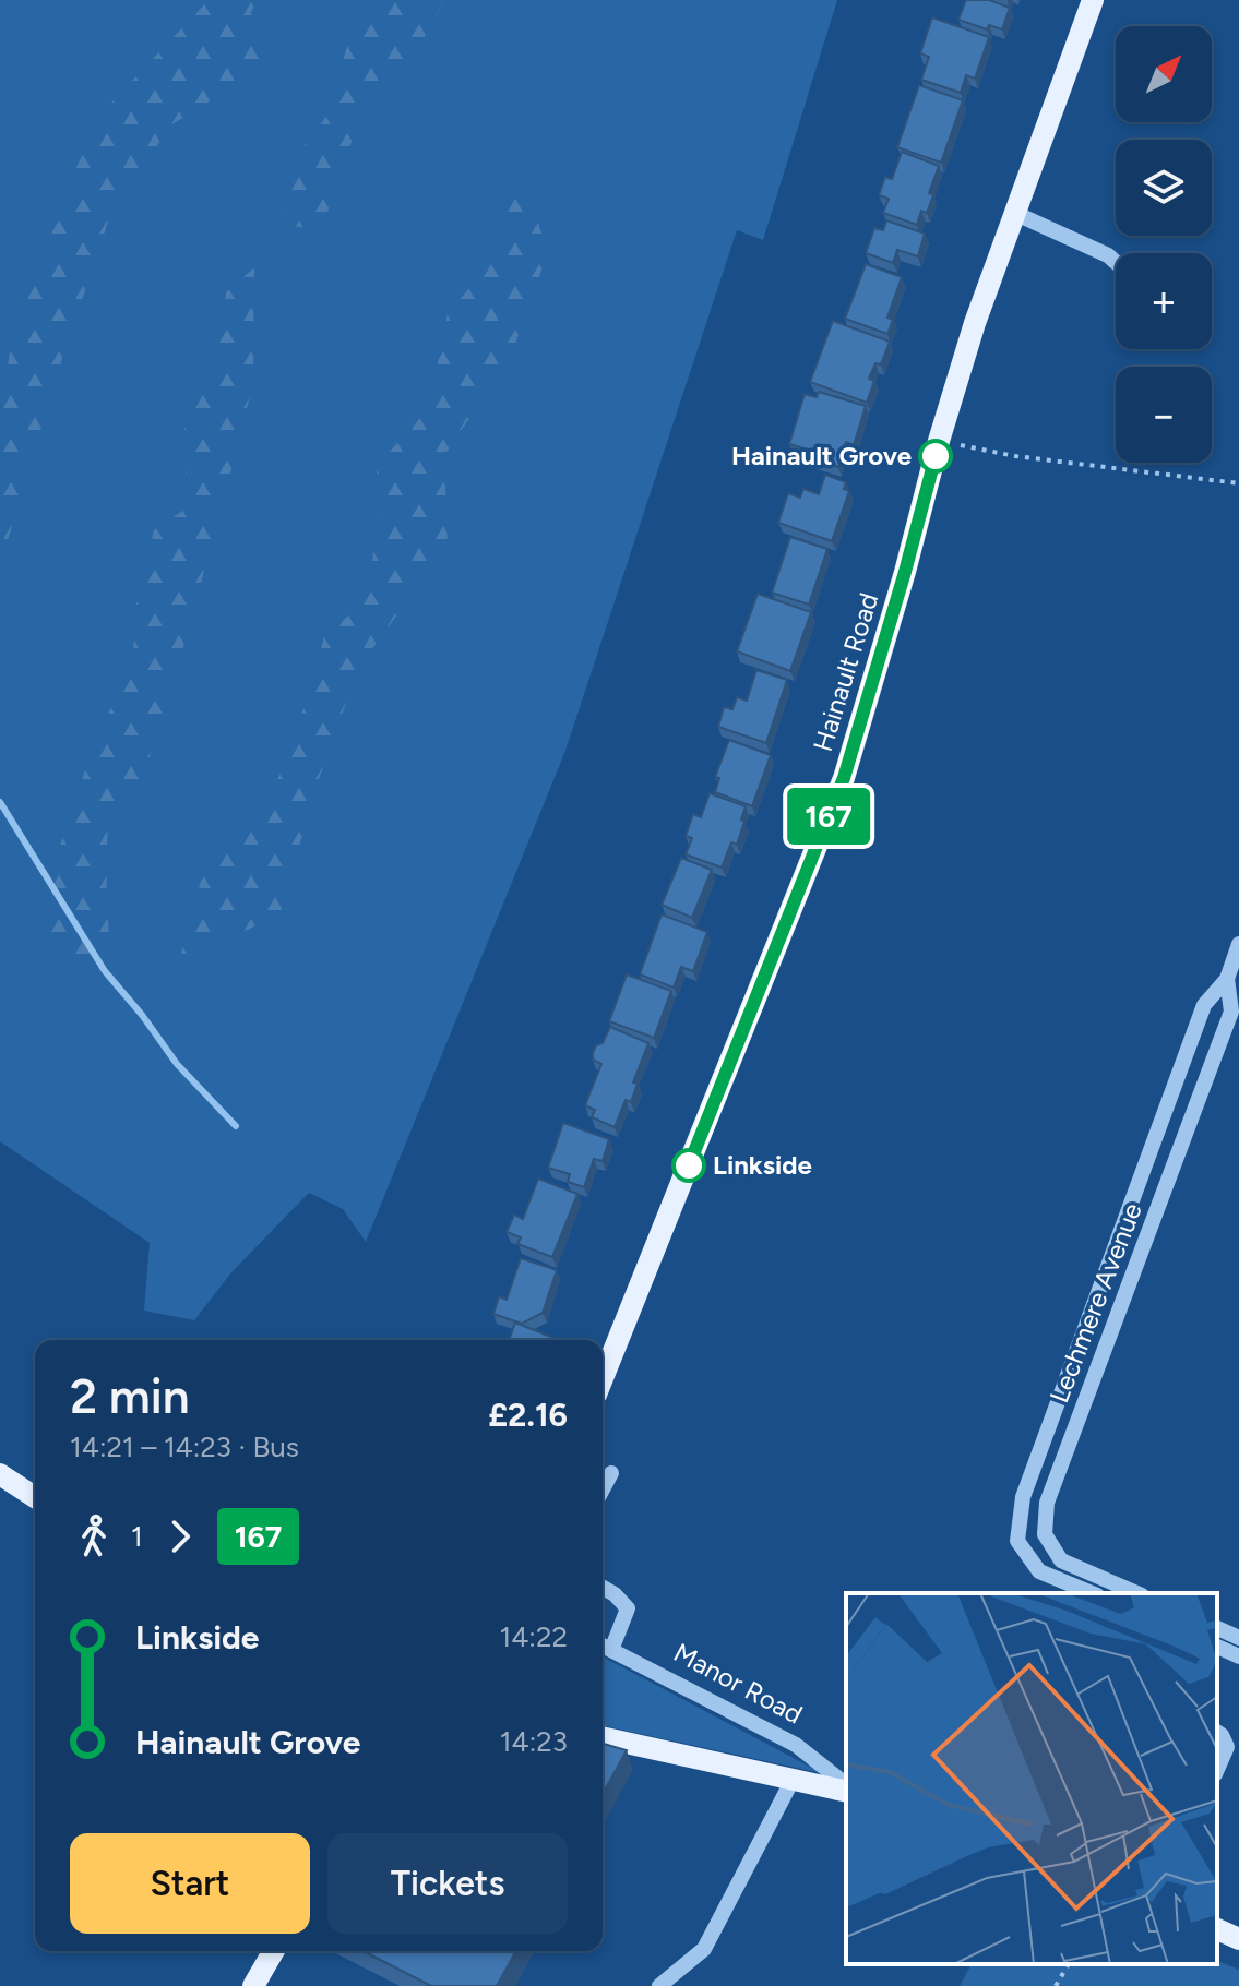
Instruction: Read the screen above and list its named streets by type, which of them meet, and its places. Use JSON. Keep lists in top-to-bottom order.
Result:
{
  "streets": {
    "main road": ["Hainault Road", "Manor Road"],
    "street": ["Lechmere Avenue"]
  },
  "places": ["Hainault Grove", "Linkside"],
  "lines": ["bus line 167"],
  "north": "top right",
  "page": {
    "on_map": "167",
    "map_buttons": ["+", "−"],
    "heading": ["2 min", "14:21 – 14:23 · Bus", "£2.16"],
    "legs": ["1", "167"],
    "list": [
      {
        "name": "Linkside",
        "value": "14:22"
      },
      {
        "name": "Hainault Grove",
        "value": "14:23"
      }
    ],
    "buttons": ["Start", "Tickets"]
  }
}
